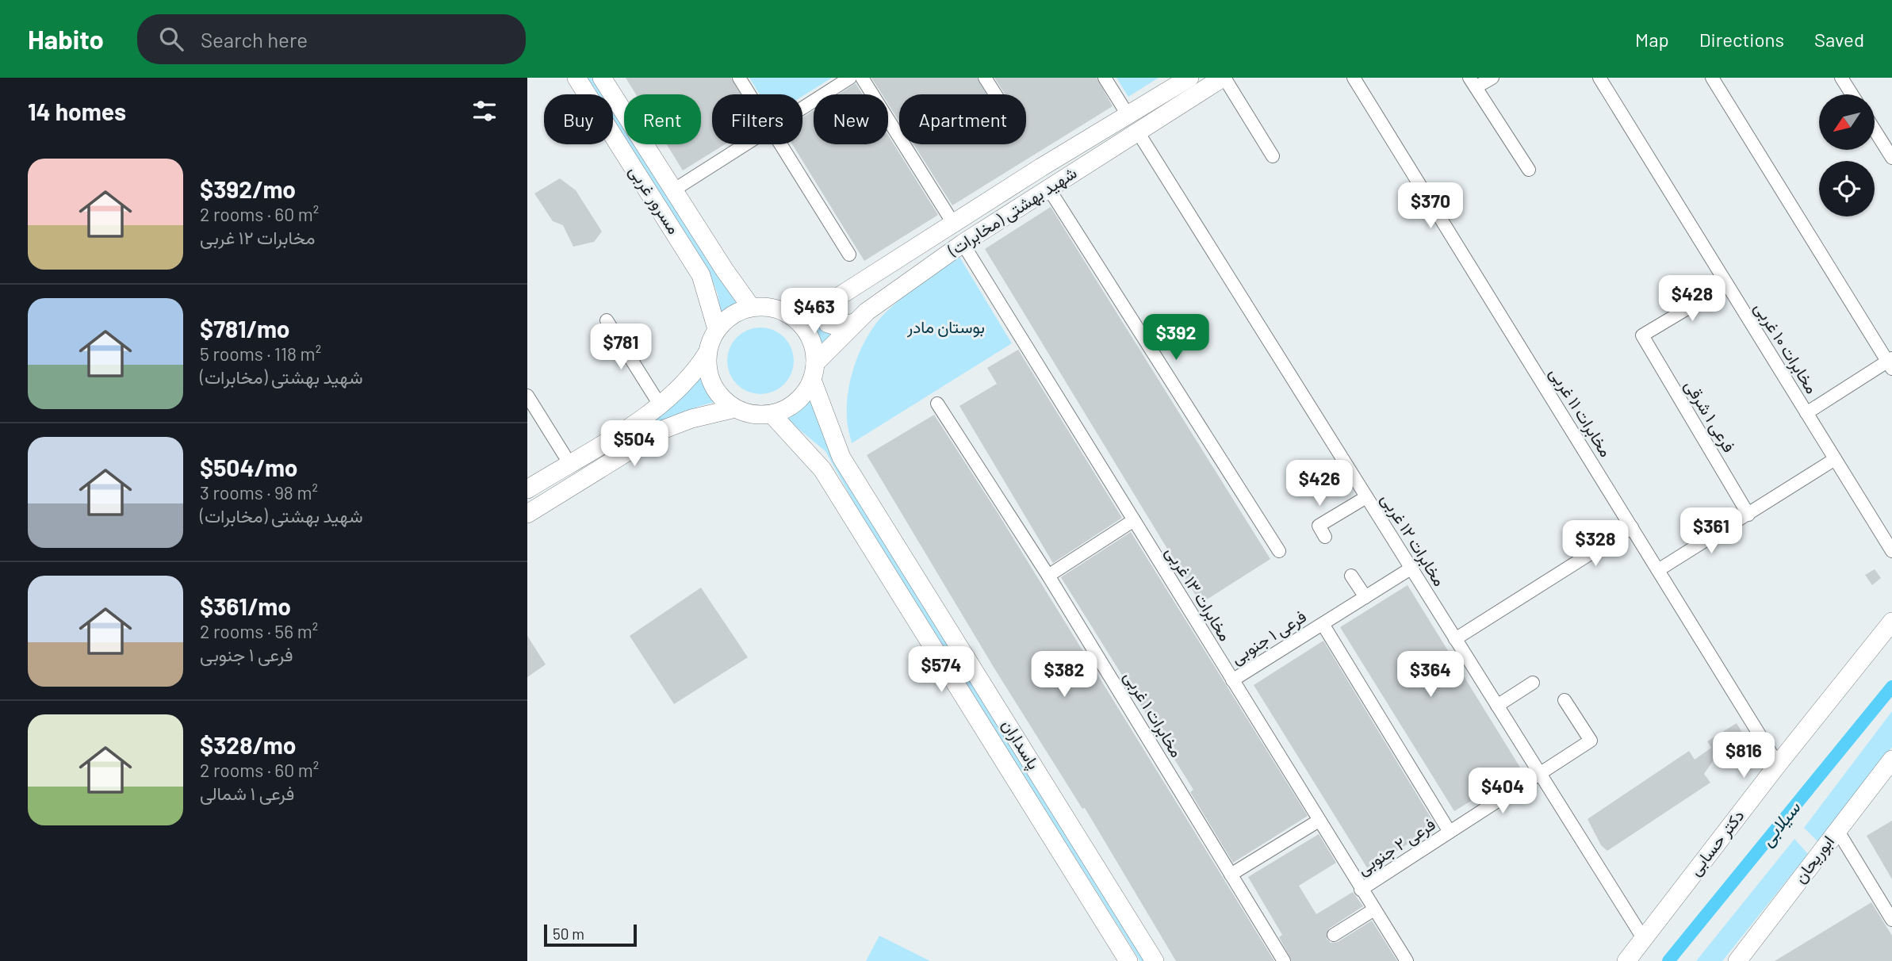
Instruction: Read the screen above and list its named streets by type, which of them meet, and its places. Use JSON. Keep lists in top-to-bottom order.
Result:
{
  "streets": {
    "main road": [
      "مسرور غربی",
      "شهید بهشتی (مخابرات)",
      "پاسداران",
      "دکتر حسابی",
      "ابوریحان"
    ],
    "street": [
      "مخابرات ۱۰ غربی",
      "مخابرات ۱۱ غربی",
      "فرعی ۱ شرقی",
      "مخابرات ۱۲ غربی",
      "مخابرات ۱۳ غربی",
      "فرعی ۱ جنوبی",
      "مخابرات ۱ غربی",
      "فرعی ۲ جنوبی"
    ]
  },
  "crossings": [
    ["مسرور غربی", "شهید بهشتی (مخابرات)"],
    ["مسرور غربی", "پاسداران"],
    ["شهید بهشتی (مخابرات)", "مخابرات ۱۲ غربی"],
    ["شهید بهشتی (مخابرات)", "مخابرات ۱۳ غربی"],
    ["شهید بهشتی (مخابرات)", "پاسداران"],
    ["مخابرات ۱۰ غربی", "فرعی ۱ شرقی"],
    ["مخابرات ۱۱ غربی", "دکتر حسابی"],
    ["مخابرات ۱۲ غربی", "فرعی ۱ جنوبی"],
    ["مخابرات ۱۲ غربی", "دکتر حسابی"],
    ["مخابرات ۱۲ غربی", "فرعی ۲ جنوبی"],
    ["مخابرات ۱۳ غربی", "فرعی ۱ جنوبی"],
    ["مخابرات ۱۳ غربی", "فرعی ۲ جنوبی"]
  ],
  "water": ["سیلابی"],
  "parks": ["بوستان مادر"],
  "scale_bar": "50 m",
  "north": "bottom left",
  "page": {
    "header": "Habito",
    "search": "Search here",
    "nav": ["Map", "Directions", "Saved"],
    "heading": "14 homes",
    "chip": [
      "Buy",
      "Rent",
      "Filters",
      "New",
      "Apartment"
    ],
    "list": [
      {
        "name": "$392/mo",
        "note": "2 rooms · 60 m² · مخابرات ۱۲ غربی"
      },
      {
        "name": "$781/mo",
        "note": "5 rooms · 118 m² · شهید بهشتی (مخابرات)"
      },
      {
        "name": "$504/mo",
        "note": "3 rooms · 98 m² · شهید بهشتی (مخابرات)"
      },
      {
        "name": "$361/mo",
        "note": "2 rooms · 56 m² · فرعی ۱ جنوبی"
      },
      {
        "name": "$328/mo",
        "note": "2 rooms · 60 m² · فرعی ۱ شمالی"
      }
    ],
    "price": [
      "$370",
      "$428",
      "$463",
      "$392",
      "$781",
      "$504",
      "$426",
      "$361",
      "$328",
      "$574",
      "$382",
      "$364",
      "$816",
      "$404"
    ],
    "scale": "50 m"
  }
}
